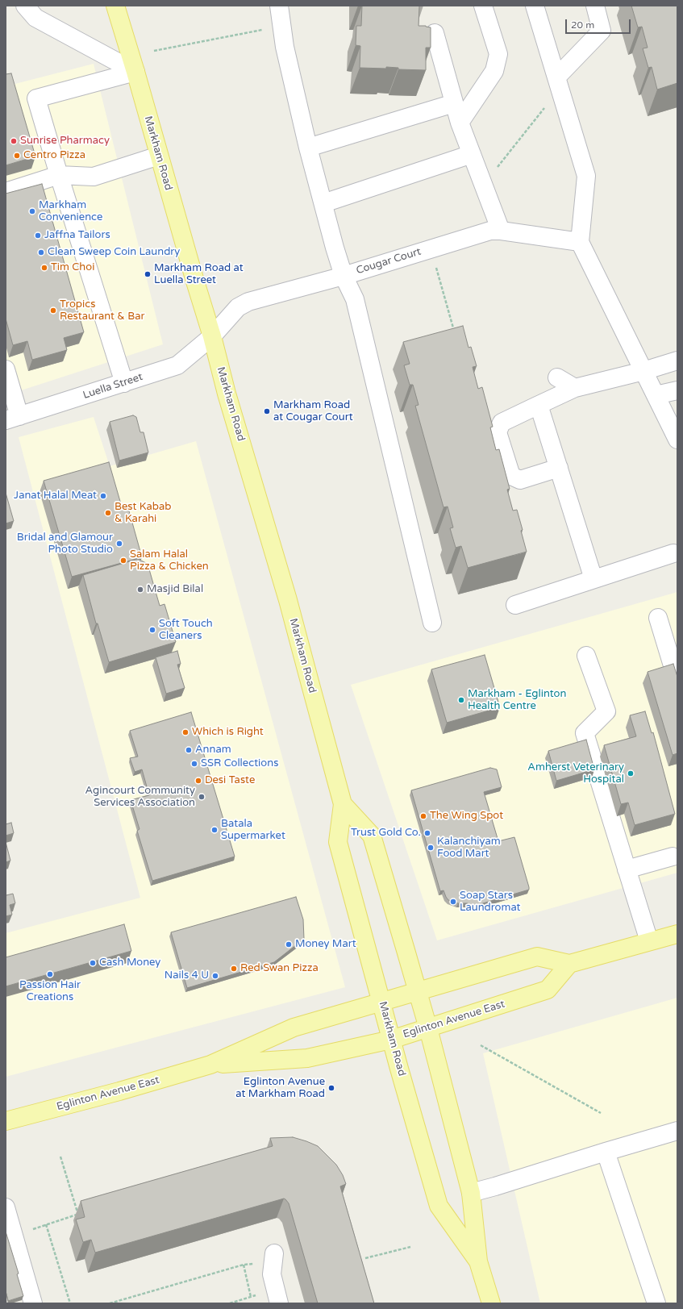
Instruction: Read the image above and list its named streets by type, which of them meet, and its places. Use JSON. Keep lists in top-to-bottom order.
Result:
{
  "streets": {
    "main road": ["Markham Road", "Eglinton Avenue East"],
    "street": ["Cougar Court", "Luella Street"]
  },
  "crossings": [
    ["Markham Road", "Cougar Court"],
    ["Markham Road", "Luella Street"],
    ["Markham Road", "Eglinton Avenue East"],
    ["Cougar Court", "Luella Street"]
  ],
  "places": [
    "Sunrise Pharmacy",
    "Centro Pizza",
    "Markham Convenience",
    "Jaffna Tailors",
    "Clean Sweep Coin Laundry",
    "Tim Choi",
    "Markham Road at Luella Street",
    "Tropics Restaurant & Bar",
    "Markham Road at Cougar Court",
    "Janat Halal Meat",
    "Best Kabab & Karahi",
    "Bridal and Glamour Photo Studio",
    "Salam Halal Pizza & Chicken",
    "Masjid Bilal",
    "Soft Touch Cleaners",
    "Markham - Eglinton Health Centre",
    "Which is Right",
    "Annam",
    "SSR Collections",
    "Amherst Veterinary Hospital",
    "Desi Taste",
    "Agincourt Community Services Association",
    "The Wing Spot",
    "Batala Supermarket",
    "Trust Gold Co.",
    "Kalanchiyam Food Mart",
    "Soap Stars Laundromat",
    "Money Mart",
    "Cash Money",
    "Red Swan Pizza",
    "Passion Hair Creations",
    "Nails 4 U",
    "Eglinton Avenue at Markham Road"
  ],
  "scale_bar": "20 m"
}
